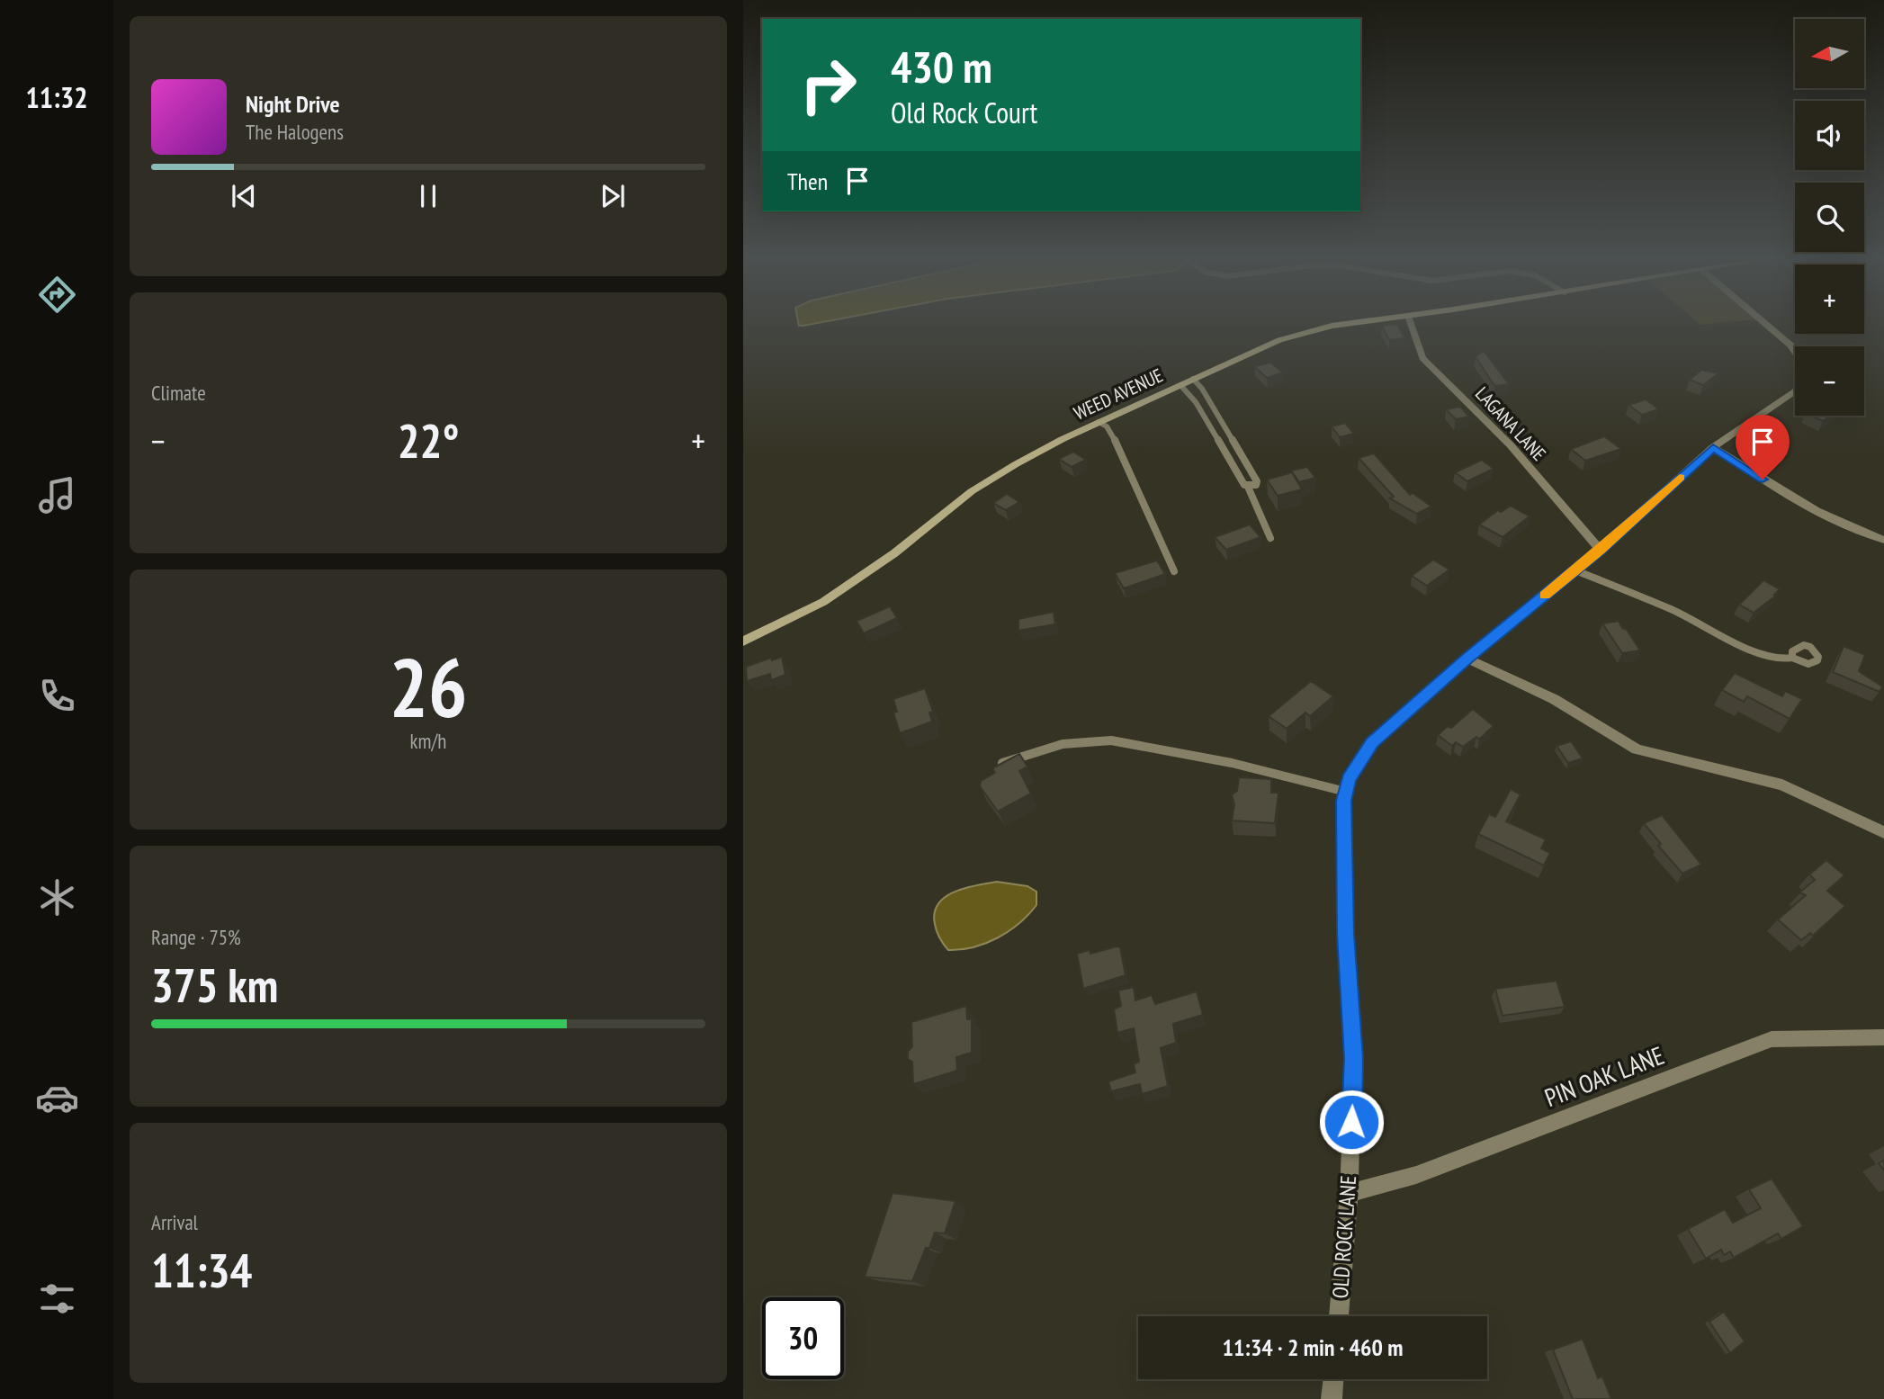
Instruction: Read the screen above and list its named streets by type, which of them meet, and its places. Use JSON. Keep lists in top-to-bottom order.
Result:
{
  "streets": {
    "main road": ["WEED AVENUE"],
    "street": ["LAGANA LANE", "PIN OAK LANE", "OLD ROCK LANE"]
  },
  "crossings": [
    ["LAGANA LANE", "OLD ROCK LANE"],
    ["PIN OAK LANE", "OLD ROCK LANE"]
  ],
  "north": "left",
  "page": {
    "tabs": "11:32",
    "map_buttons": ["+", "−"],
    "turn": ["430 m", "Old Rock Court"],
    "song": ["Night Drive", "The Halogens"],
    "then": "Then",
    "tile": [
      "Climate",
      ["26", "km/h"],
      ["Range · 75%", "375 km"],
      ["Arrival", "11:34"]
    ],
    "heat": ["−", "22°", "+"],
    "limit": "30",
    "trip": "11:34 · 2 min · 460 m"
  }
}
